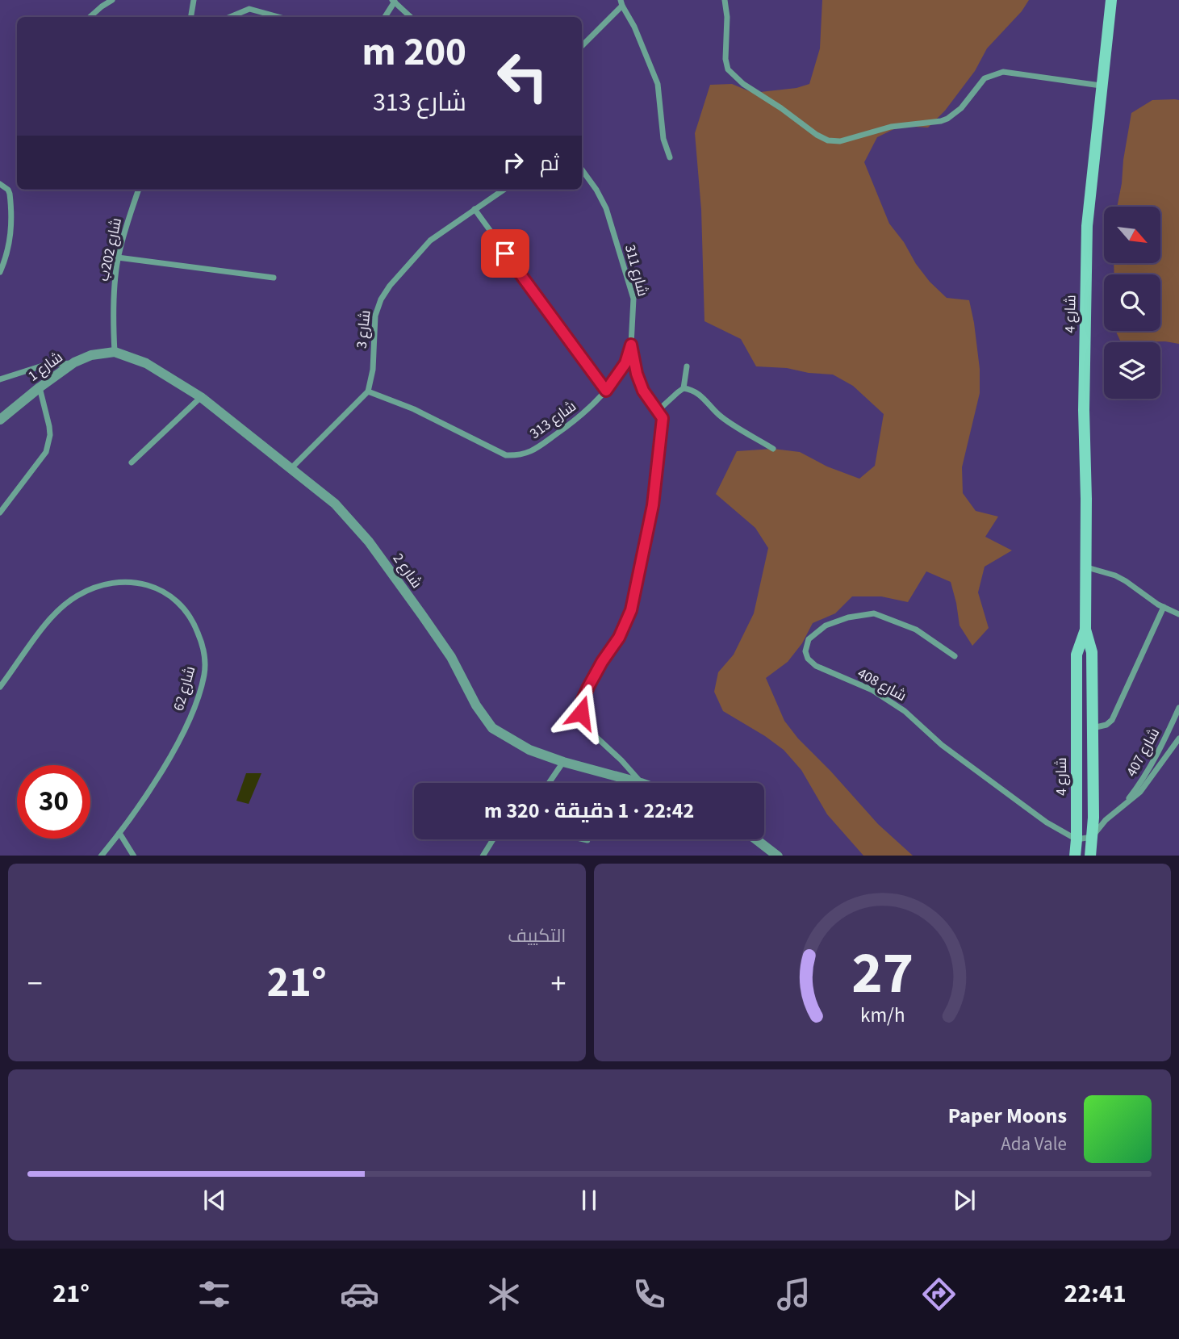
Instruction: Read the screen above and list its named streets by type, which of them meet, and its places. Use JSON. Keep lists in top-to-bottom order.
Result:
{
  "streets": {
    "main road": ["شارع 4"],
    "street": [
      "شارع 202ب",
      "شارع 311",
      "شارع 3",
      "شارع 1",
      "شارع 313",
      "شارع 2",
      "شارع 408",
      "شارع 62",
      "شارع 407"
    ]
  },
  "crossings": [
    ["شارع 202ب", "شارع 1"],
    ["شارع 202ب", "شارع 2"],
    ["شارع 311", "شارع 313"],
    ["شارع 311", "شارع 2"],
    ["شارع 4", "شارع 408"],
    ["شارع 3", "شارع 313"],
    ["شارع 1", "شارع 2"]
  ],
  "north": "bottom right",
  "page": {
    "turn": ["200 m", "شارع 313"],
    "then": "ثم",
    "limit": "30",
    "trip": "22:42 · 1 دقيقة · 320 m",
    "tile": "التكييف",
    "heat": ["−", "21°", "+"],
    "song": ["Paper Moons", "Ada Vale"],
    "tabs": ["22:41", "21°"],
    "gauge": ["27", "km/h"]
  }
}
